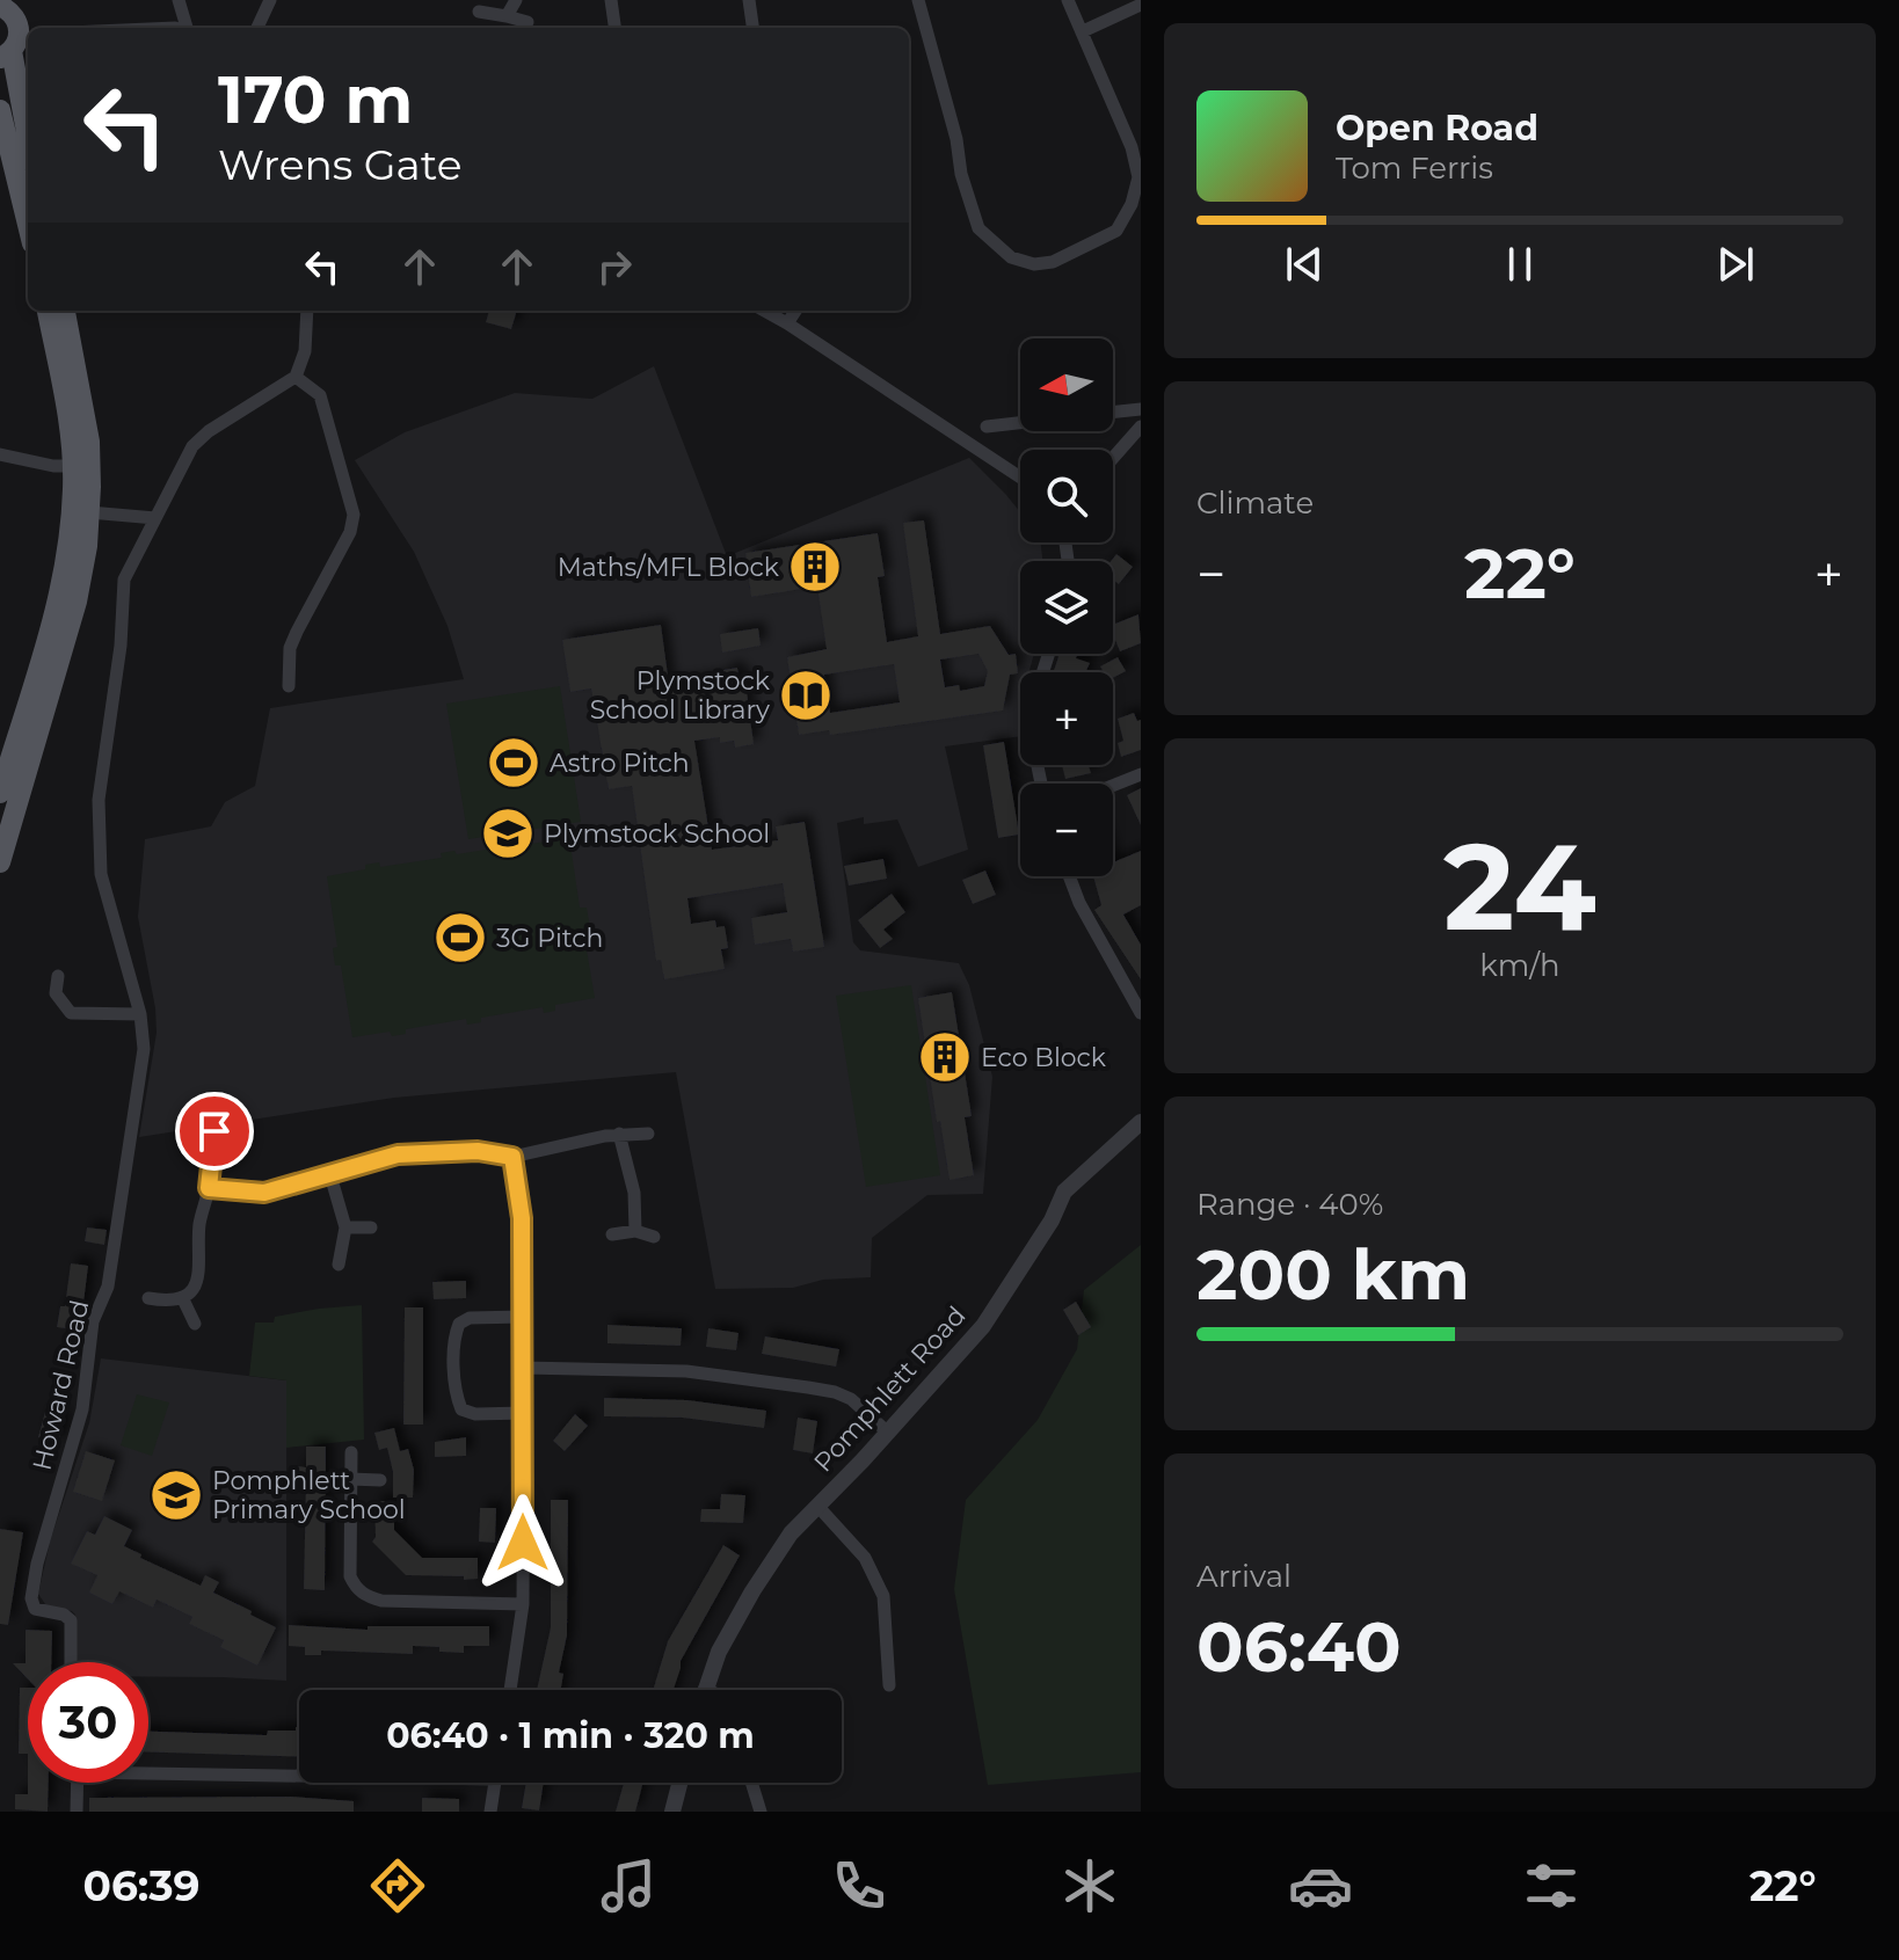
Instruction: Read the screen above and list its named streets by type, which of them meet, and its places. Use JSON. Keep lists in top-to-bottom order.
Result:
{
  "streets": {
    "street": ["Howard Road", "Pomphlett Road"]
  },
  "places": {
    "building": ["Maths/MFL Block", "Eco Block"],
    "library": ["Plymstock School Library"],
    "sports": ["Astro Pitch", "3G Pitch"],
    "school or university": ["Plymstock School", "Pomphlett Primary School"]
  },
  "north": "left",
  "page": {
    "turn": ["170 m", "Wrens Gate"],
    "song": ["Open Road", "Tom Ferris"],
    "map_buttons": ["+", "−"],
    "tile": [
      "Climate",
      ["24", "km/h"],
      ["Range · 40%", "200 km"],
      ["Arrival", "06:40"]
    ],
    "heat": ["−", "22°", "+"],
    "limit": "30",
    "trip": "06:40 · 1 min · 320 m",
    "tabs": ["06:39", "22°"]
  }
}
